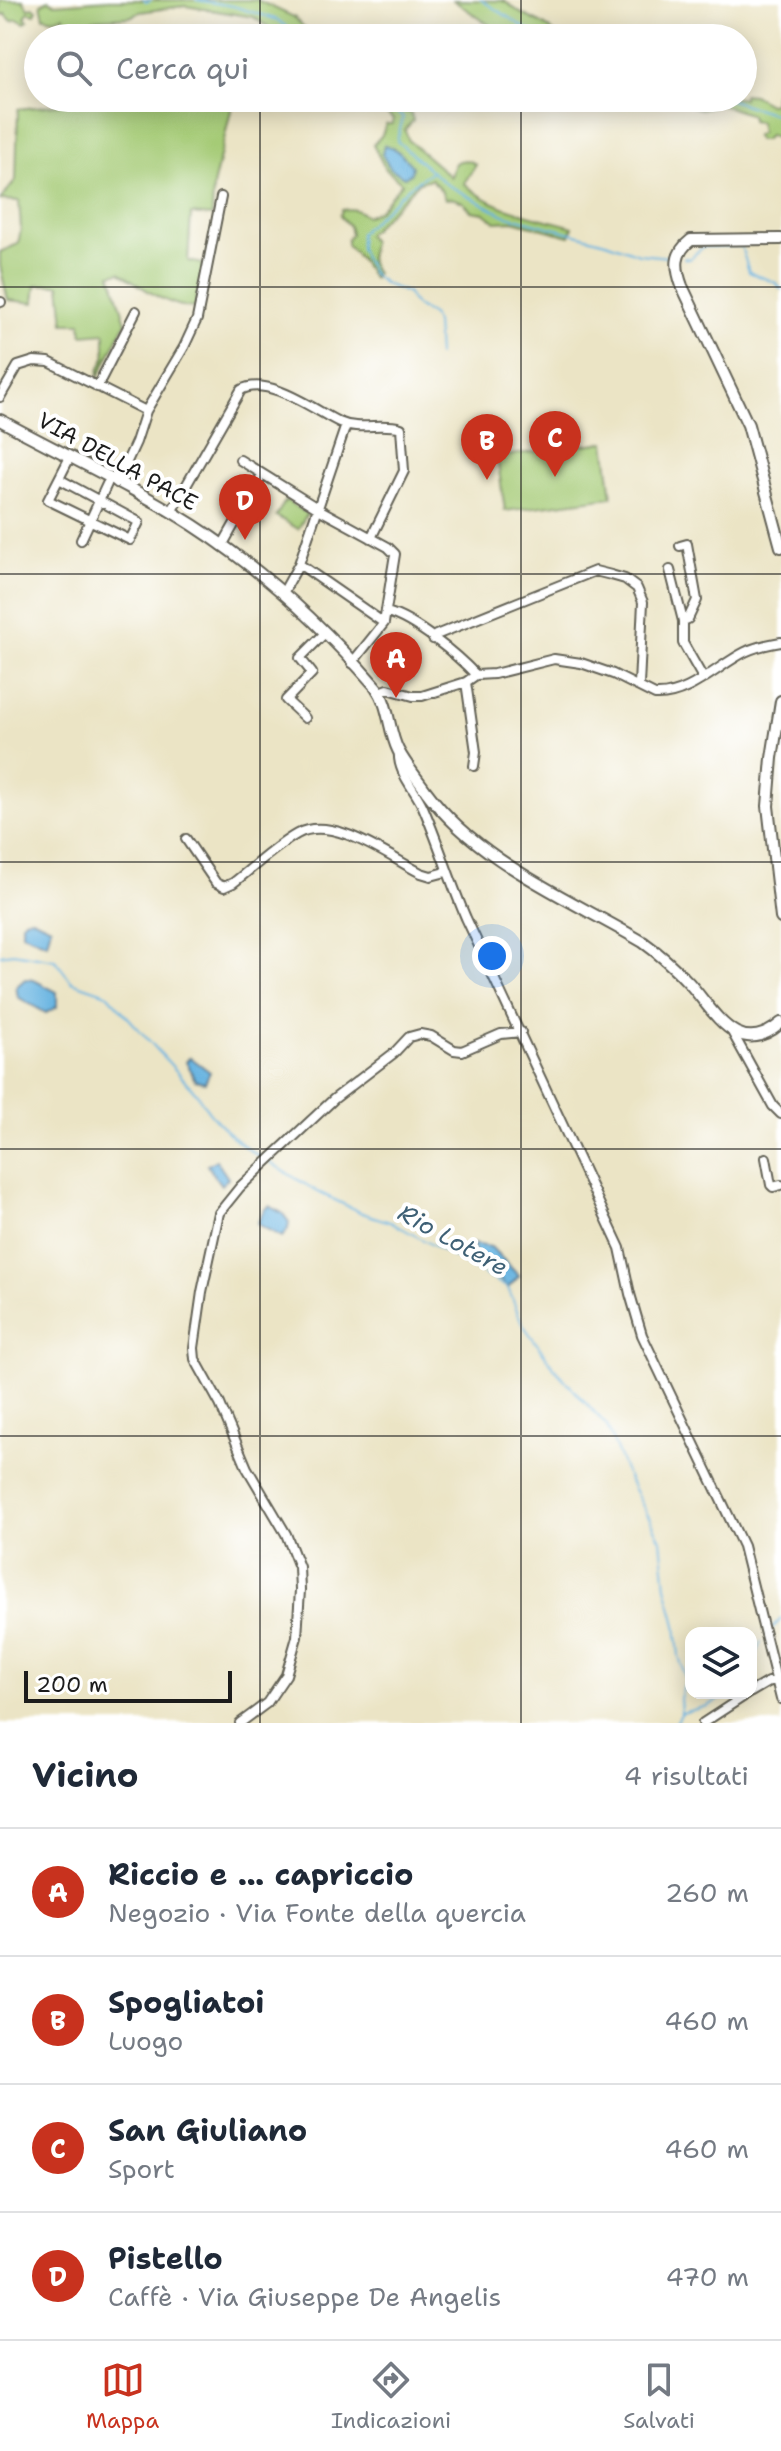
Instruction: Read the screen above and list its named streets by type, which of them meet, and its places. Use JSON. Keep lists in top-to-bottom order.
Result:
{
  "streets": {
    "main road": ["VIA DELLA PACE"]
  },
  "water": ["Rio Lotere"],
  "scale_bar": "200 m",
  "page": {
    "search": "Cerca qui",
    "pins": [
      "C",
      "B",
      "D",
      "A"
    ],
    "scale": "200 m",
    "heading": ["Vicino", "4 risultati"],
    "list": [
      {
        "mark": "A",
        "name": "Riccio e ... capriccio",
        "note": "Negozio · Via Fonte della quercia",
        "value": "260 m"
      },
      {
        "mark": "B",
        "name": "Spogliatoi",
        "note": "Luogo",
        "value": "460 m"
      },
      {
        "mark": "C",
        "name": "San Giuliano",
        "note": "Sport",
        "value": "460 m"
      },
      {
        "mark": "D",
        "name": "Pistello",
        "note": "Caffè · Via Giuseppe De Angelis",
        "value": "470 m"
      }
    ],
    "nav": ["Mappa", "Indicazioni", "Salvati"]
  }
}
